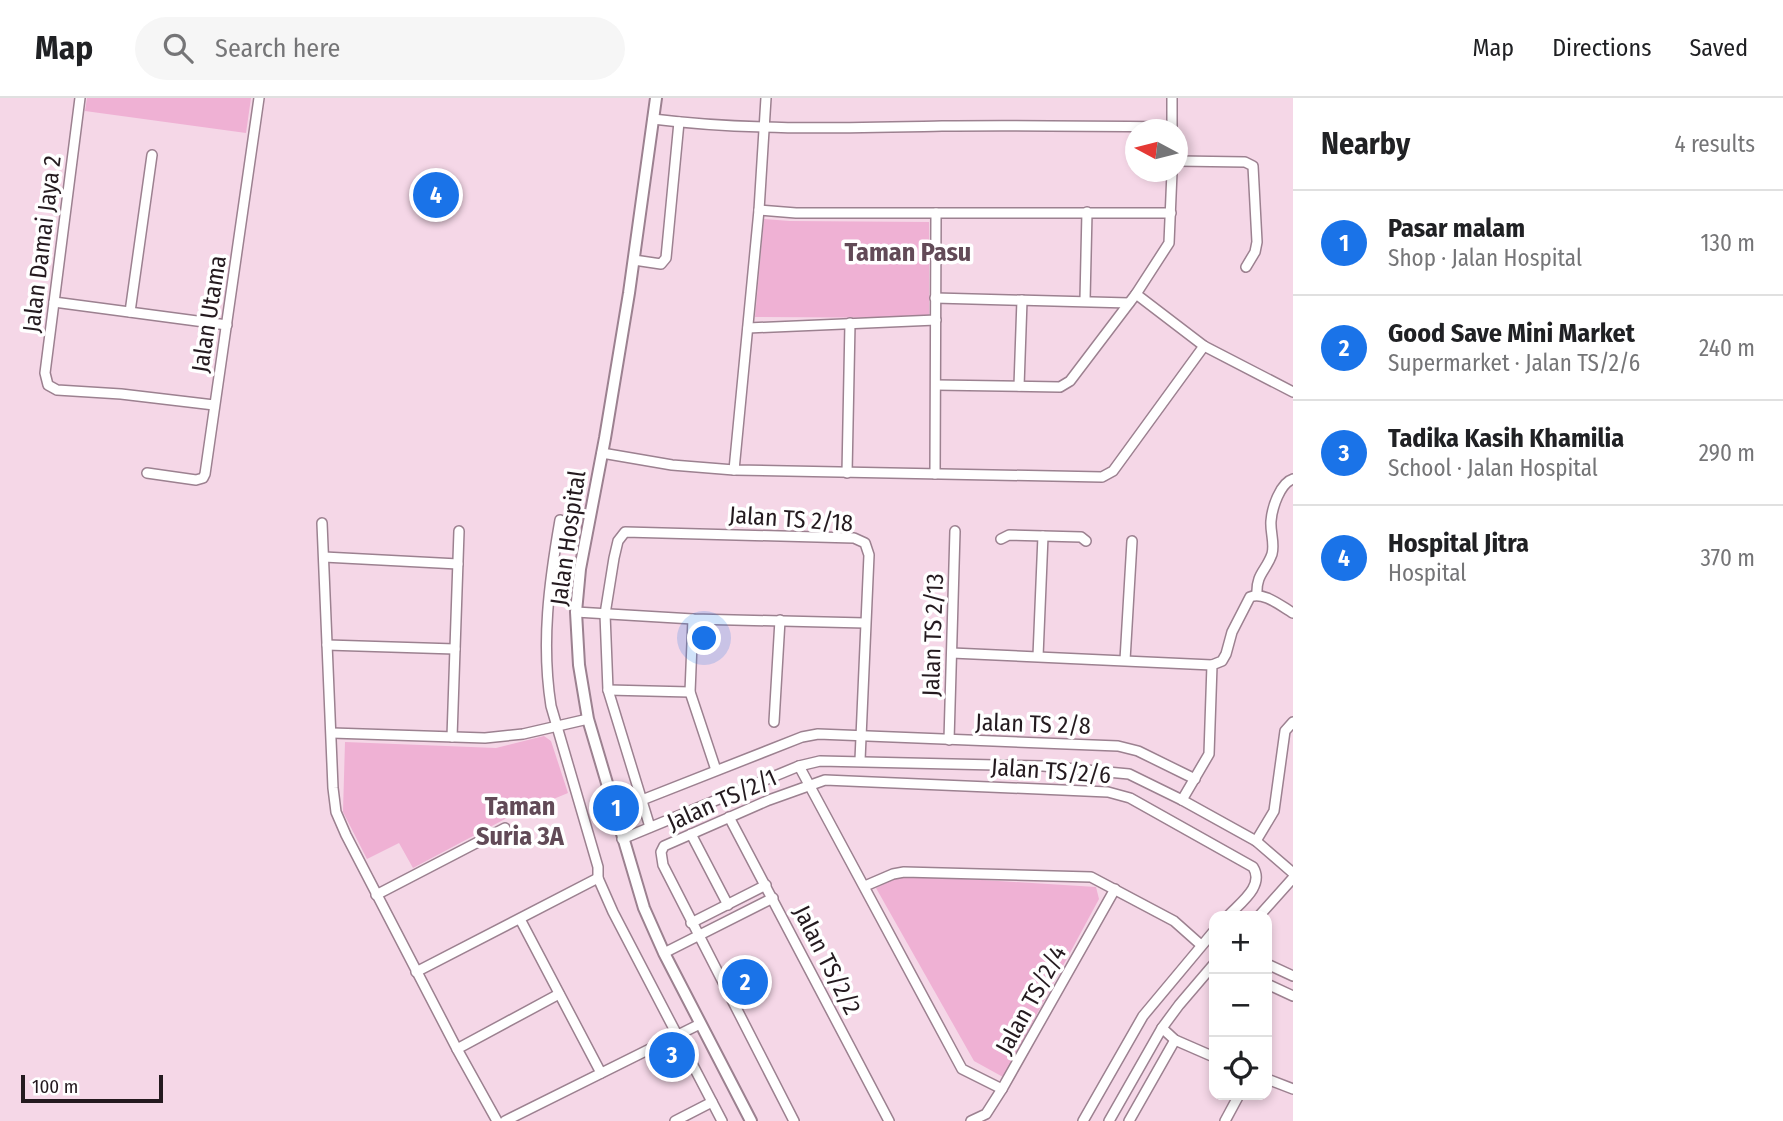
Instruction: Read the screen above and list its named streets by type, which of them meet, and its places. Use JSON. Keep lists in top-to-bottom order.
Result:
{
  "streets": {
    "street": [
      "Jalan Damai Jaya 2",
      "Jalan Utama",
      "Jalan TS 2/18",
      "Jalan Hospital",
      "Jalan TS 2/13",
      "Jalan TS 2/8",
      "Jalan TS/2/6",
      "Jalan TS/2/1",
      "Jalan TS/2/2",
      "Jalan TS/2/4"
    ]
  },
  "crossings": [
    ["Jalan Damai Jaya 2", "Jalan Utama"],
    ["Jalan TS 2/18", "Jalan TS 2/8"],
    ["Jalan TS 2/13", "Jalan TS 2/8"],
    ["Jalan TS/2/6", "Jalan TS/2/1"],
    ["Jalan TS/2/1", "Jalan TS/2/2"]
  ],
  "districts": ["Taman Pasu", "Taman Suria 3A"],
  "scale_bar": "100 m",
  "north": "left",
  "page": {
    "header": "Map",
    "search": "Search here",
    "nav": ["Map", "Directions", "Saved"],
    "heading": ["Nearby", "4 results"],
    "pins": [
      "4",
      "1",
      "2",
      "3"
    ],
    "list": [
      {
        "mark": "1",
        "name": "Pasar malam",
        "note": "Shop · Jalan Hospital",
        "value": "130 m"
      },
      {
        "mark": "2",
        "name": "Good Save Mini Market",
        "note": "Supermarket · Jalan TS/2/6",
        "value": "240 m"
      },
      {
        "mark": "3",
        "name": "Tadika Kasih Khamilia",
        "note": "School · Jalan Hospital",
        "value": "290 m"
      },
      {
        "mark": "4",
        "name": "Hospital Jitra",
        "note": "Hospital",
        "value": "370 m"
      }
    ],
    "map_buttons": ["+", "−"],
    "scale": "100 m"
  }
}
